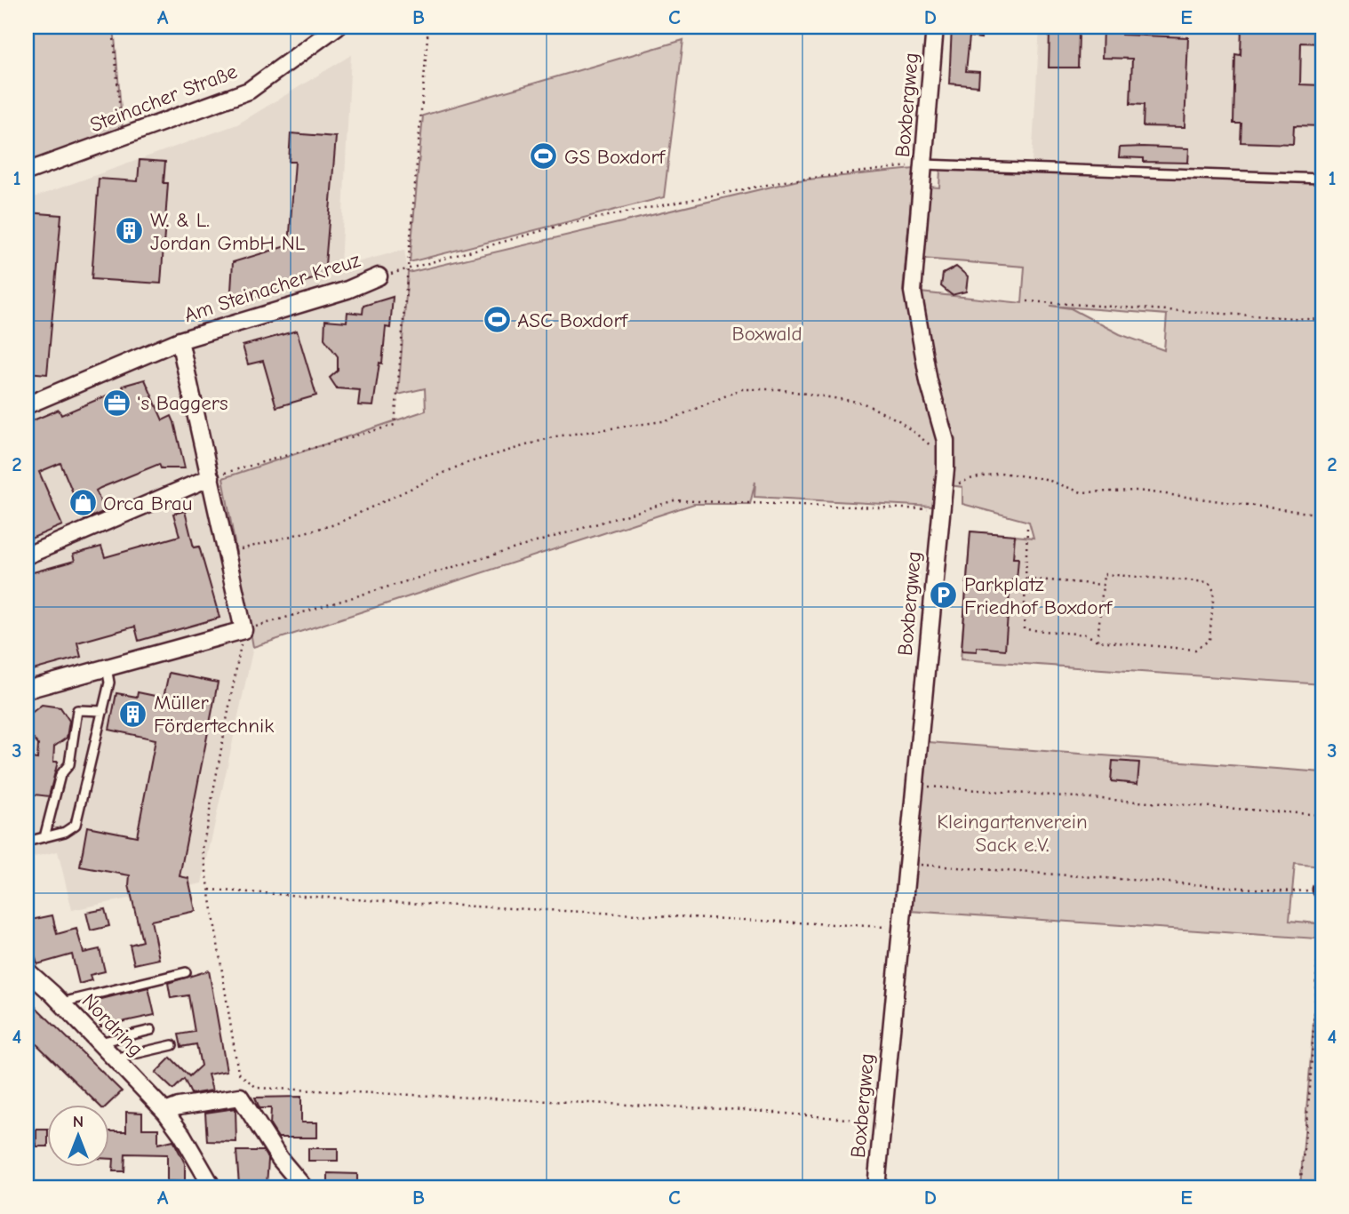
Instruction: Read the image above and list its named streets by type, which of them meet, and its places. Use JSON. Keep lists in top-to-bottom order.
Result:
{
  "streets": {
    "street": [
      "Steinacher Straße",
      "Boxbergweg",
      "Am Steinacher Kreuz",
      "Nordring"
    ]
  },
  "parks": ["Boxwald", "Kleingartenverein Sack e.V."],
  "places": {
    "sports": ["GS Boxdorf", "ASC Boxdorf"],
    "building": ["W. & L. Jordan GmbH NL", "Müller Fördertechnik"],
    "office": ["'s Baggers"],
    "shop": ["Orca Brau"],
    "parking": ["Parkplatz Friedhof Boxdorf"]
  },
  "north": "top",
  "grid": {
    "columns": [
      "A",
      "B",
      "C",
      "D",
      "E"
    ],
    "rows": [
      "1",
      "2",
      "3",
      "4"
    ]
  }
}
